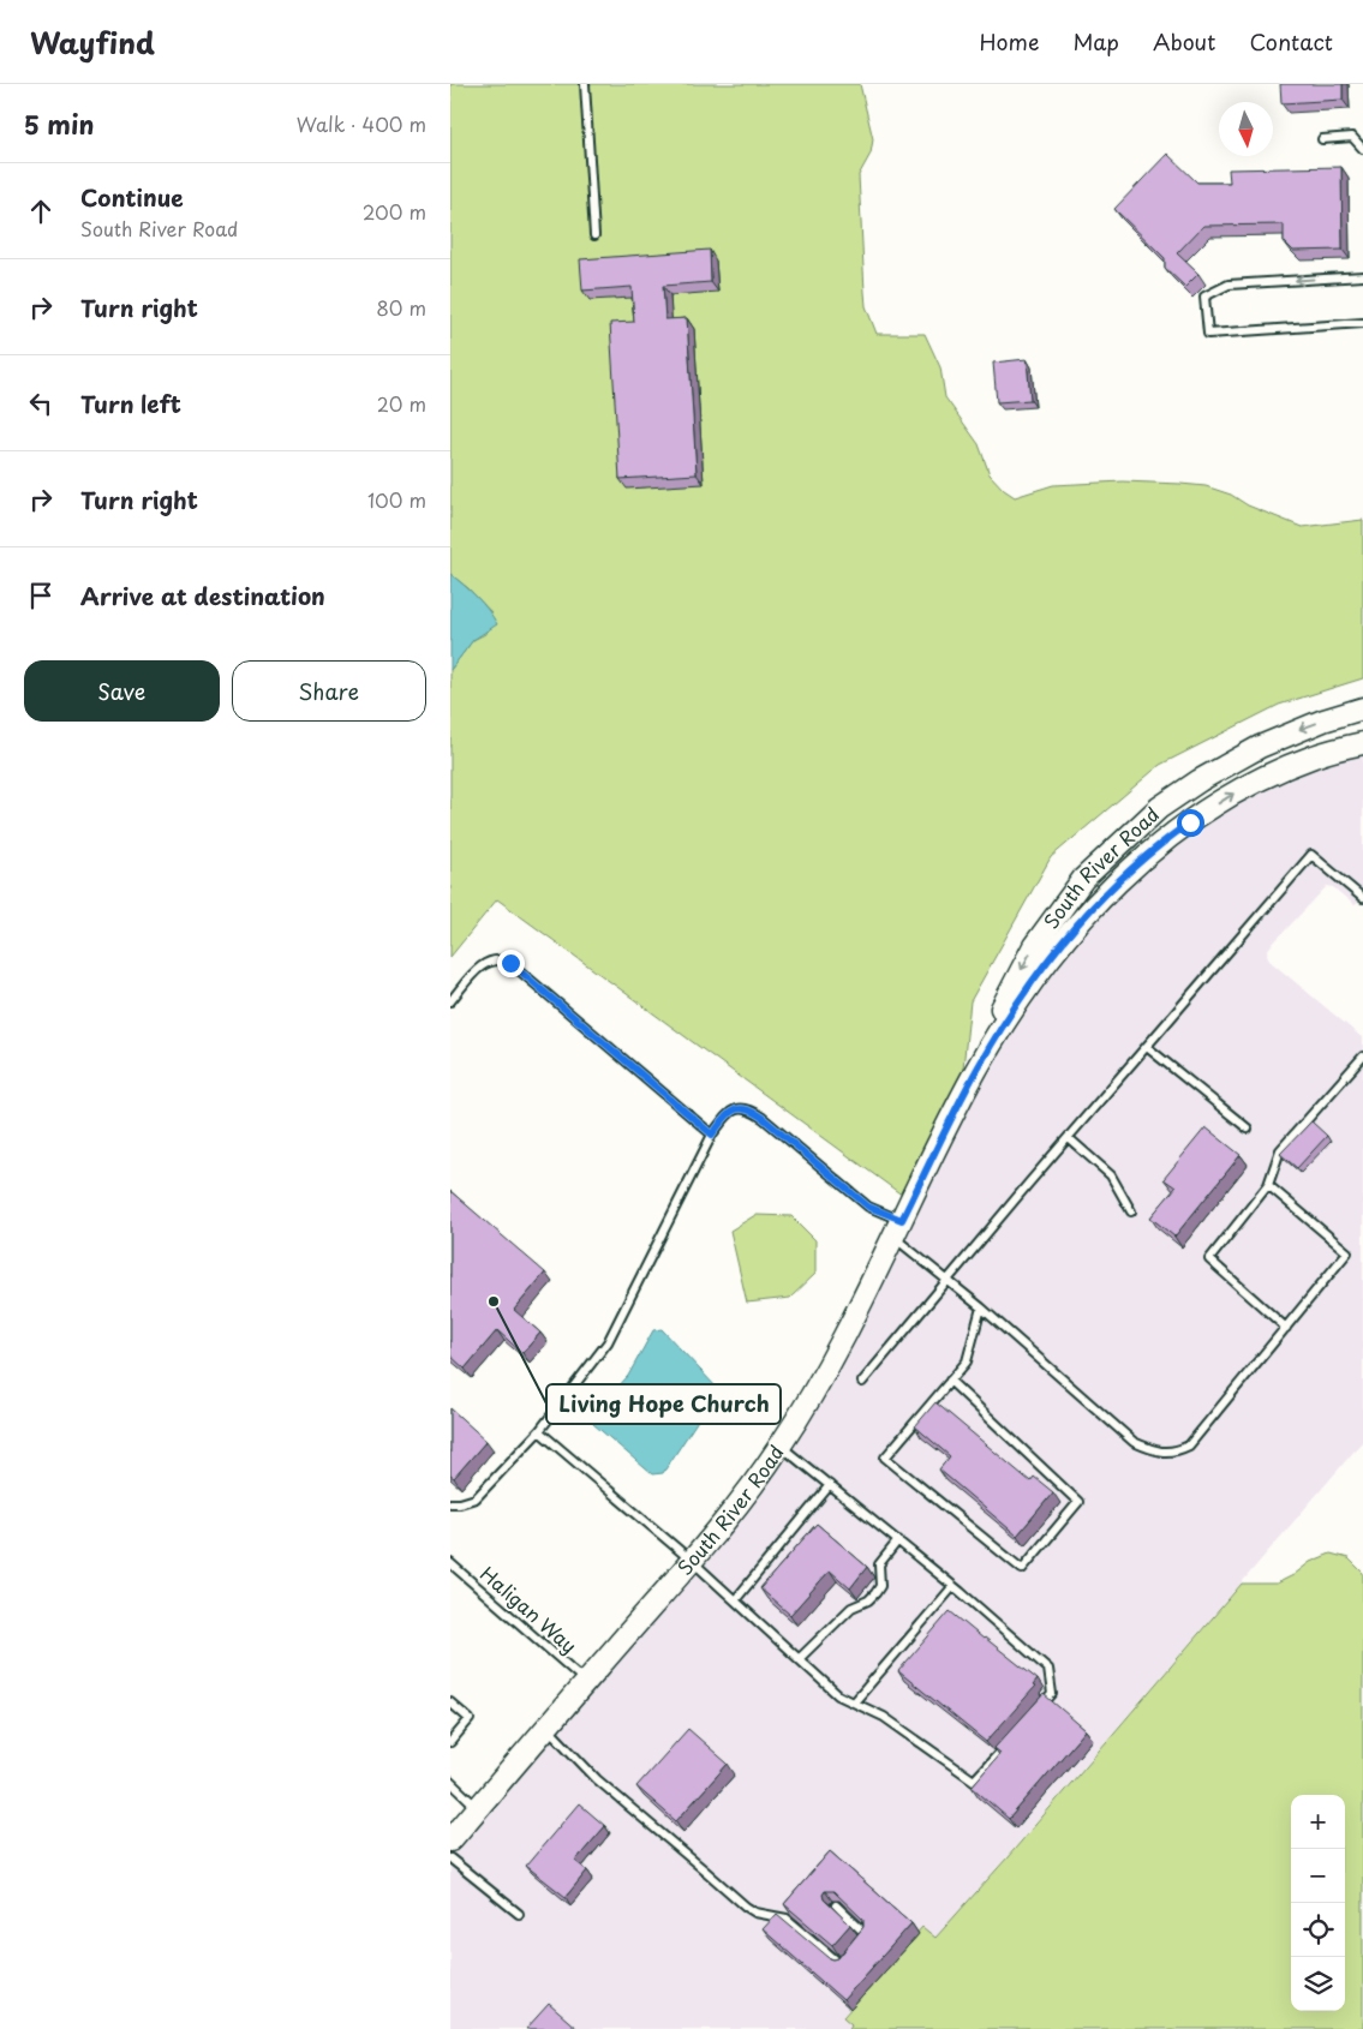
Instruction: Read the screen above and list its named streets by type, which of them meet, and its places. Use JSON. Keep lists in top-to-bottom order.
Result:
{
  "streets": {
    "main road": ["South River Road"],
    "lane": ["Haligan Way"]
  },
  "crossings": [
    ["South River Road", "Haligan Way"]
  ],
  "places": ["Living Hope Church"],
  "north": "bottom",
  "page": {
    "header": "Wayfind",
    "nav": [
      "Home",
      "Map",
      "About",
      "Contact"
    ],
    "heading": ["5 min", "Walk · 400 m"],
    "list": [
      ["Continue", "South River Road", "200 m"],
      ["Turn right", "80 m"],
      ["Turn left", "20 m"],
      ["Turn right", "100 m"],
      "Arrive at destination"
    ],
    "buttons": ["Save", "Share"],
    "map_buttons": ["+", "−"]
  }
}
